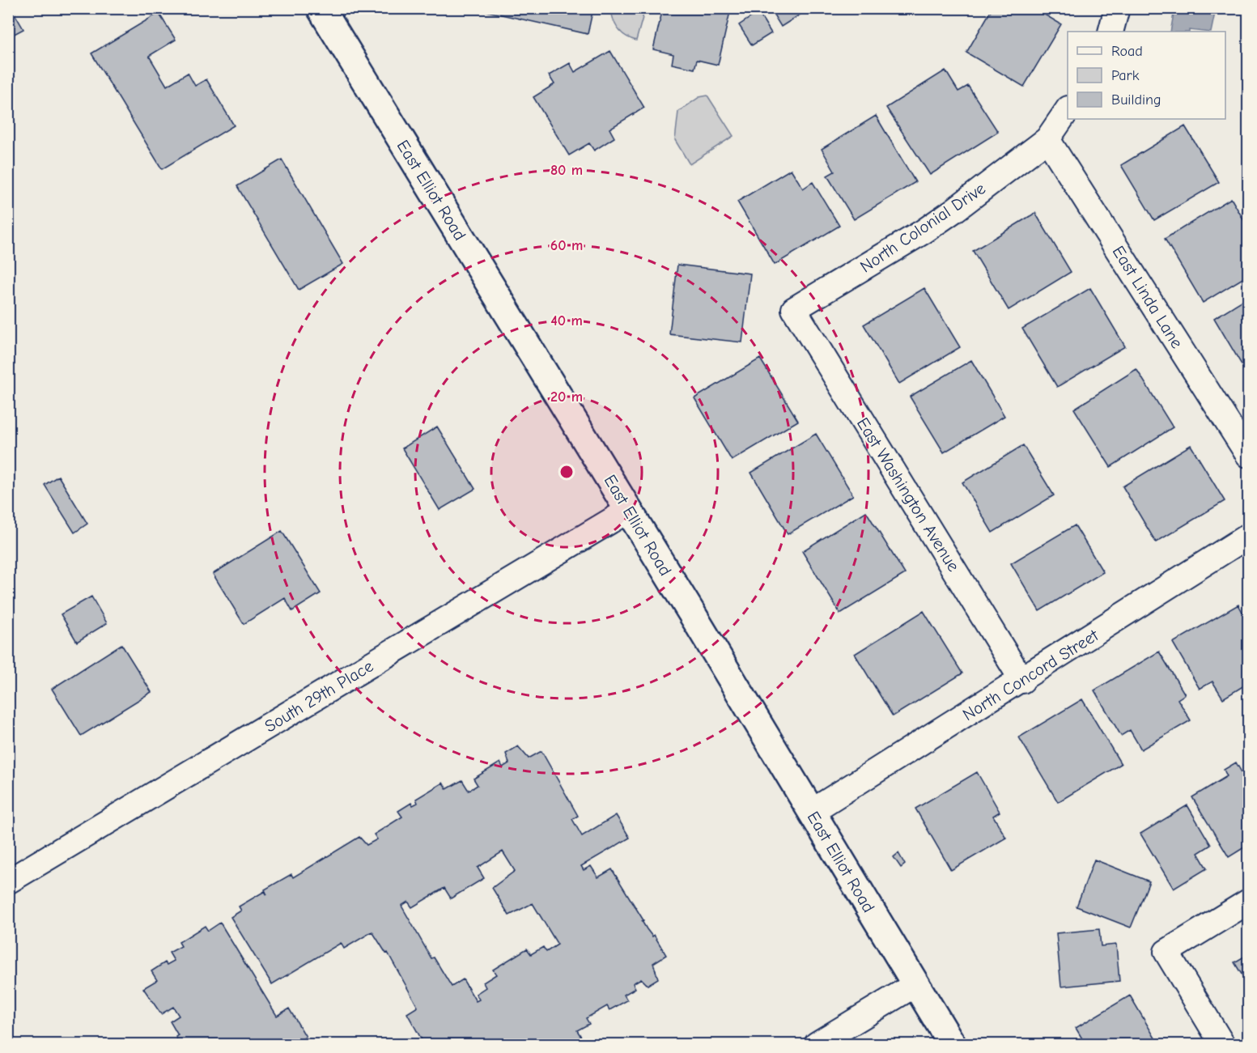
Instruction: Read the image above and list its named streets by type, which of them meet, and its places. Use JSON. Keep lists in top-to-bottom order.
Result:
{
  "streets": {
    "main road": ["East Elliot Road"],
    "street": [
      "North Colonial Drive",
      "East Linda Lane",
      "East Washington Avenue",
      "North Concord Street",
      "South 29th Place"
    ]
  },
  "crossings": [
    ["East Elliot Road", "North Concord Street"],
    ["East Elliot Road", "South 29th Place"],
    ["North Colonial Drive", "East Linda Lane"],
    ["North Colonial Drive", "East Washington Avenue"],
    ["East Washington Avenue", "North Concord Street"]
  ],
  "legend": ["Road", "Park", "Building"],
  "rings": [
    "80 m",
    "60 m",
    "40 m",
    "20 m"
  ]
}
